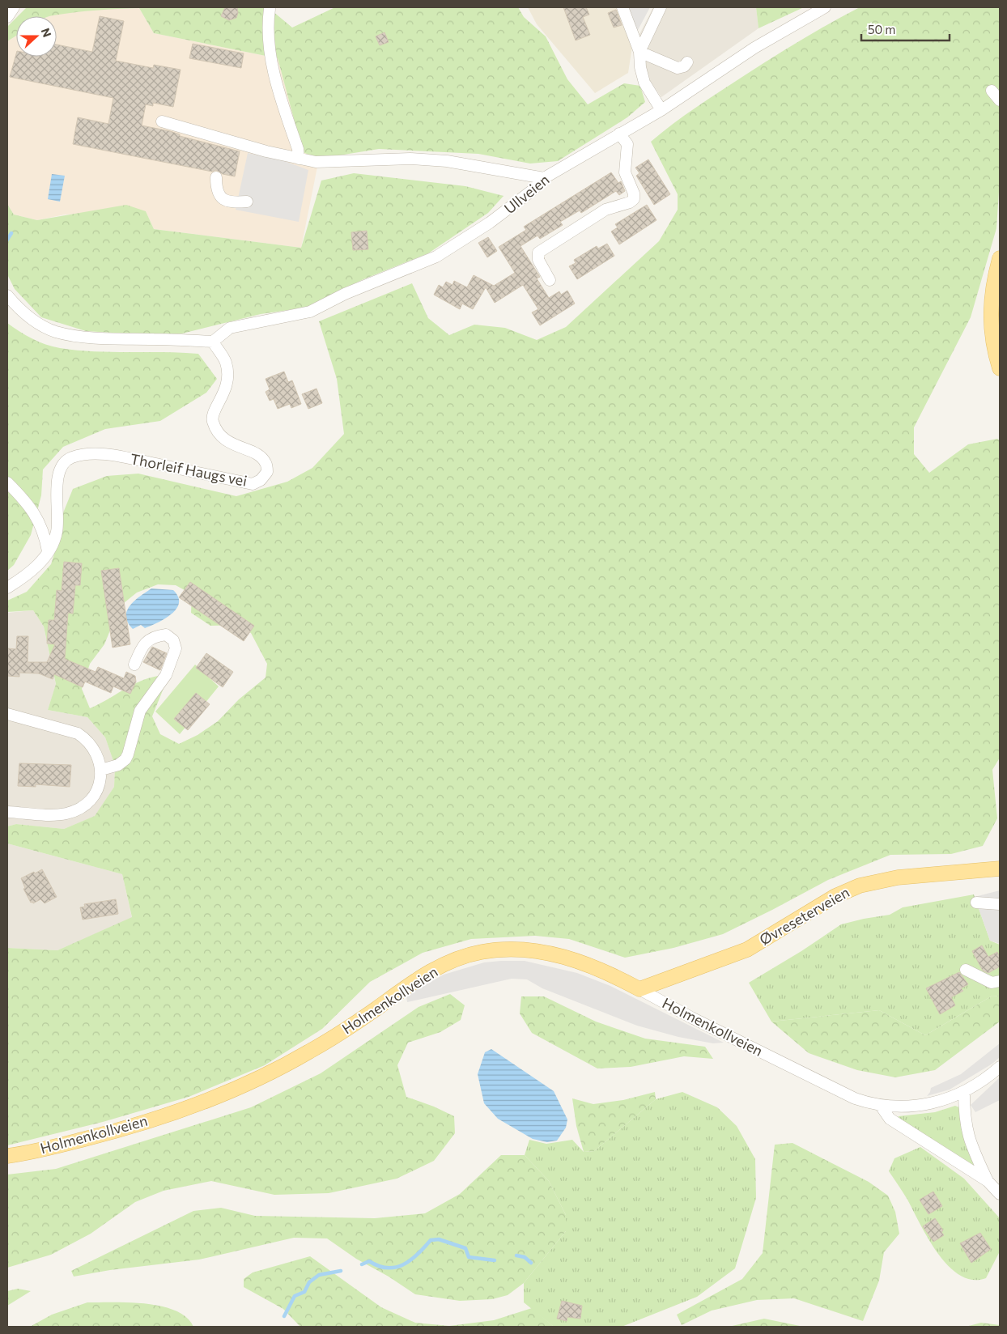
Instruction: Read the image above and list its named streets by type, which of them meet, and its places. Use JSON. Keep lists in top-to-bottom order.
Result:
{
  "streets": {
    "main road": ["Øvreseterveien", "Holmenkollveien"],
    "street": ["Ullveien", "Thorleif Haugs vei"]
  },
  "crossings": [
    ["Ullveien", "Thorleif Haugs vei"],
    ["Øvreseterveien", "Holmenkollveien"]
  ],
  "scale_bar": "50 m",
  "north": "right"
}
